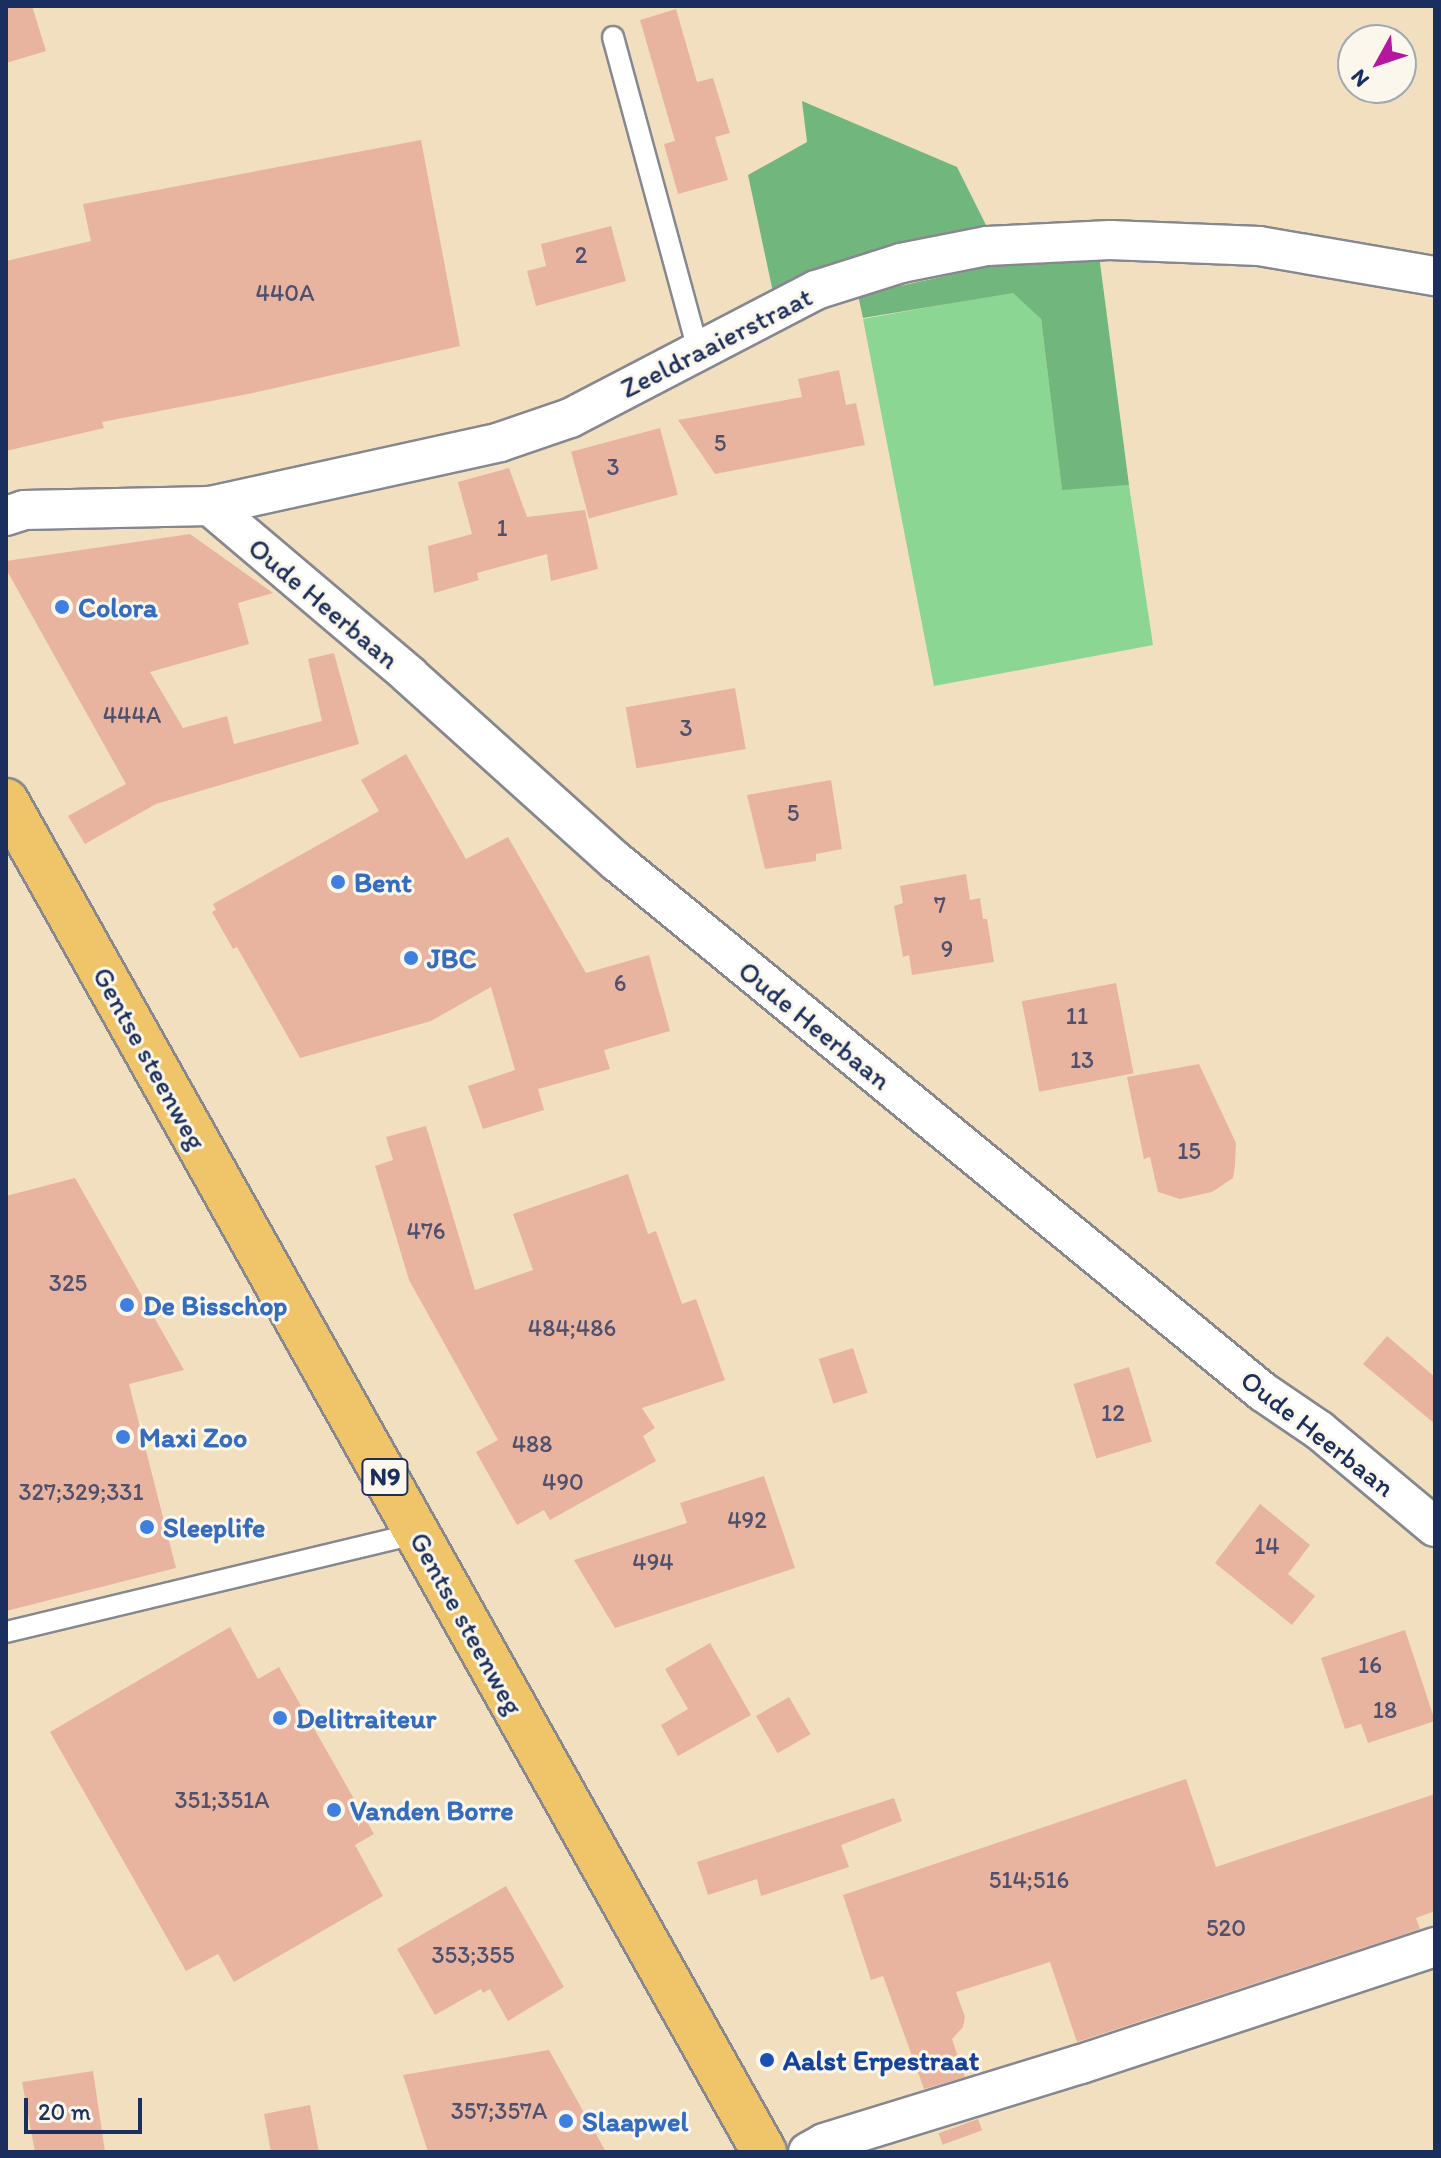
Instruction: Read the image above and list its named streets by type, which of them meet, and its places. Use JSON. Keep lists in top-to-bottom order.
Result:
{
  "streets": {
    "main road": ["Gentse steenweg", "N9"],
    "street": ["Zeeldraaierstraat", "Oude Heerbaan"]
  },
  "crossings": [
    ["Zeeldraaierstraat", "Oude Heerbaan"]
  ],
  "places": [
    "Colora",
    "Bent",
    "JBC",
    "De Bisschop",
    "Maxi Zoo",
    "Sleeplife",
    "Delitraiteur",
    "Vanden Borre",
    "Aalst Erpestraat",
    "Slaapwel"
  ],
  "house_numbers": [
    "2",
    "440A",
    "5",
    "3",
    "1",
    "444A",
    "3",
    "5",
    "7",
    "9",
    "6",
    "11",
    "13",
    "15",
    "476",
    "325",
    "484;486",
    "12",
    "488",
    "490",
    "327;329;331",
    "492",
    "14",
    "494",
    "16",
    "18",
    "351;351A",
    "514;516",
    "520",
    "353;355",
    "357;357A"
  ],
  "scale_bar": "20 m",
  "north": "bottom left"
}
